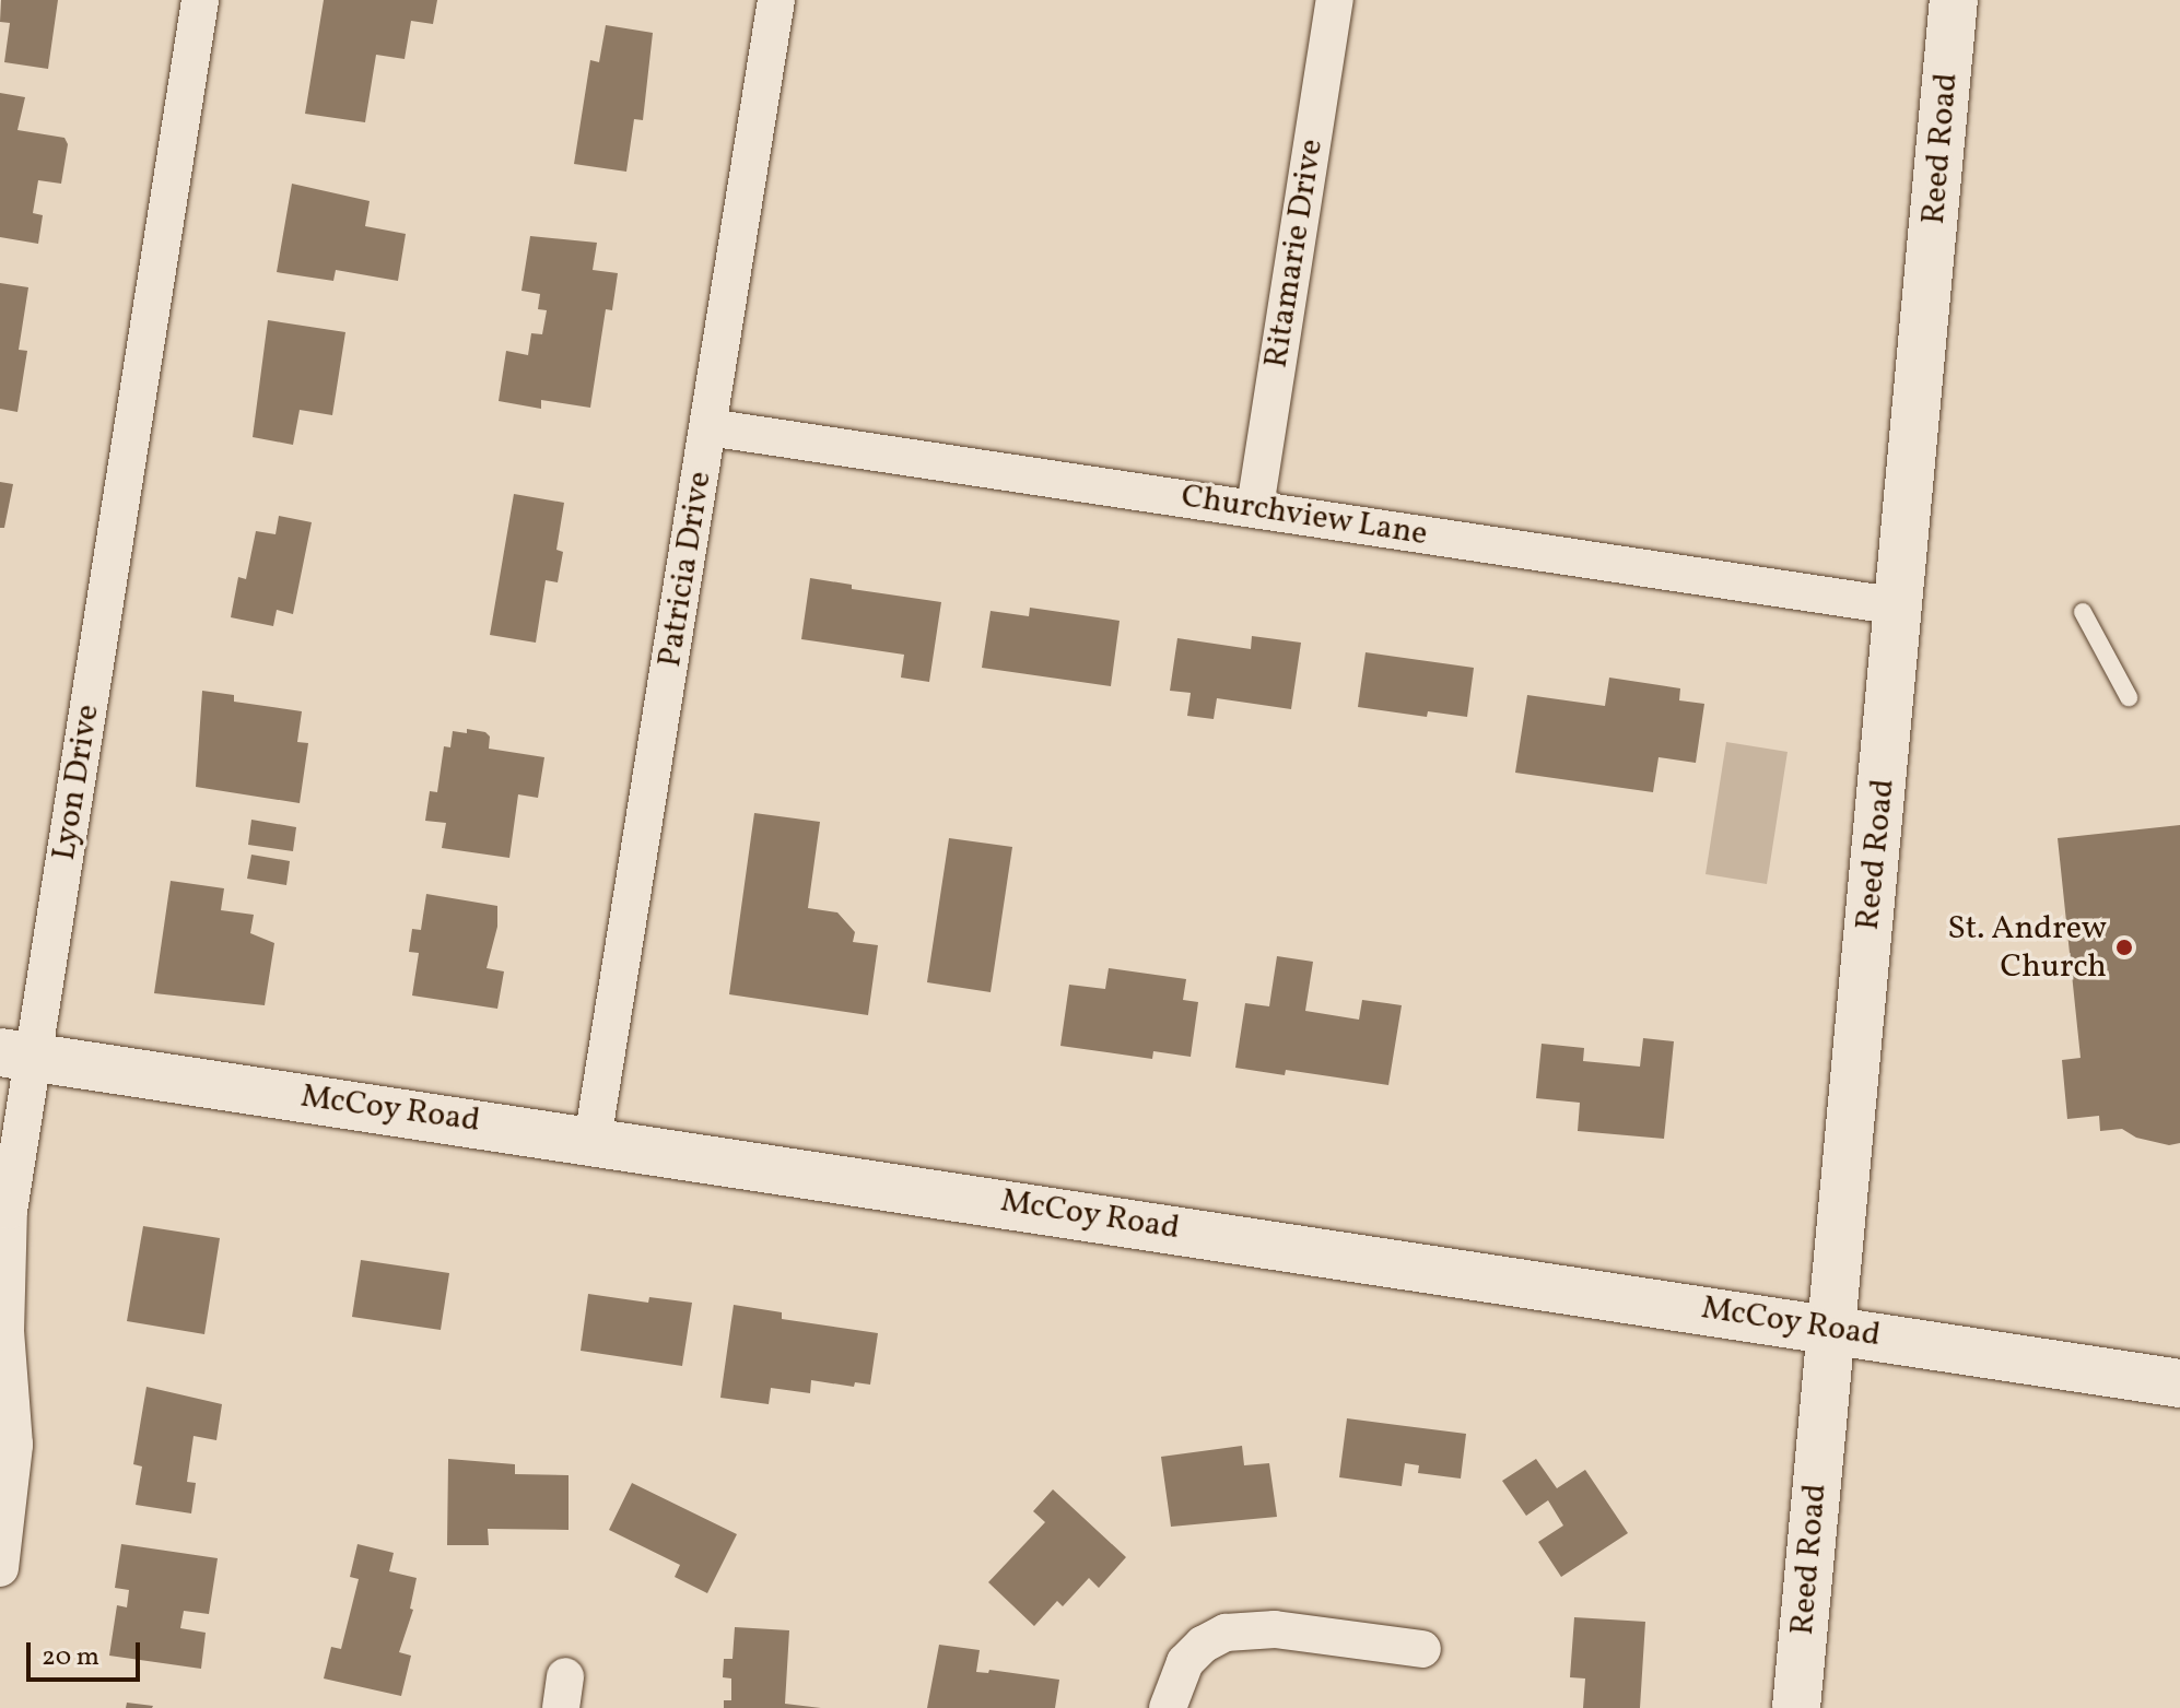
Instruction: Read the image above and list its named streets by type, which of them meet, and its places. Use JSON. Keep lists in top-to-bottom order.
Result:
{
  "streets": {
    "main road": ["Reed Road", "McCoy Road"],
    "street": [
      "Ritamarie Drive",
      "Churchview Lane",
      "Patricia Drive",
      "Lyon Drive"
    ]
  },
  "crossings": [
    ["Reed Road", "Churchview Lane"],
    ["Reed Road", "McCoy Road"],
    ["Ritamarie Drive", "Churchview Lane"],
    ["Churchview Lane", "Patricia Drive"],
    ["Patricia Drive", "McCoy Road"],
    ["Lyon Drive", "McCoy Road"]
  ],
  "places": ["St. Andrew Church"],
  "scale_bar": "20 m"
}
